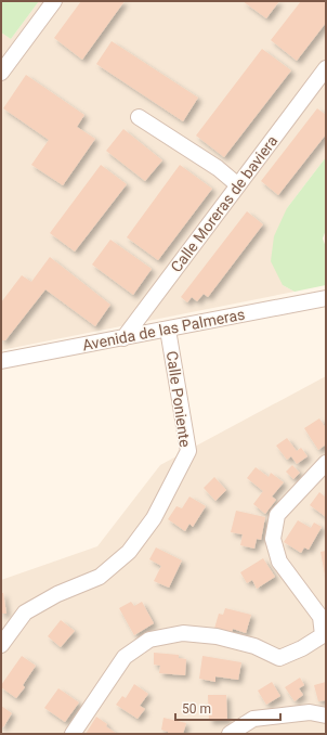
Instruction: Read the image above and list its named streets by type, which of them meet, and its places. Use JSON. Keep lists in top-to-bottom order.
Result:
{
  "streets": {
    "street": ["Calle Moreras de baviera", "Avenida de las Palmeras", "Calle Poniente"]
  },
  "crossings": [
    ["Calle Moreras de baviera", "Avenida de las Palmeras"],
    ["Avenida de las Palmeras", "Calle Poniente"]
  ],
  "scale_bar": "50 m"
}
